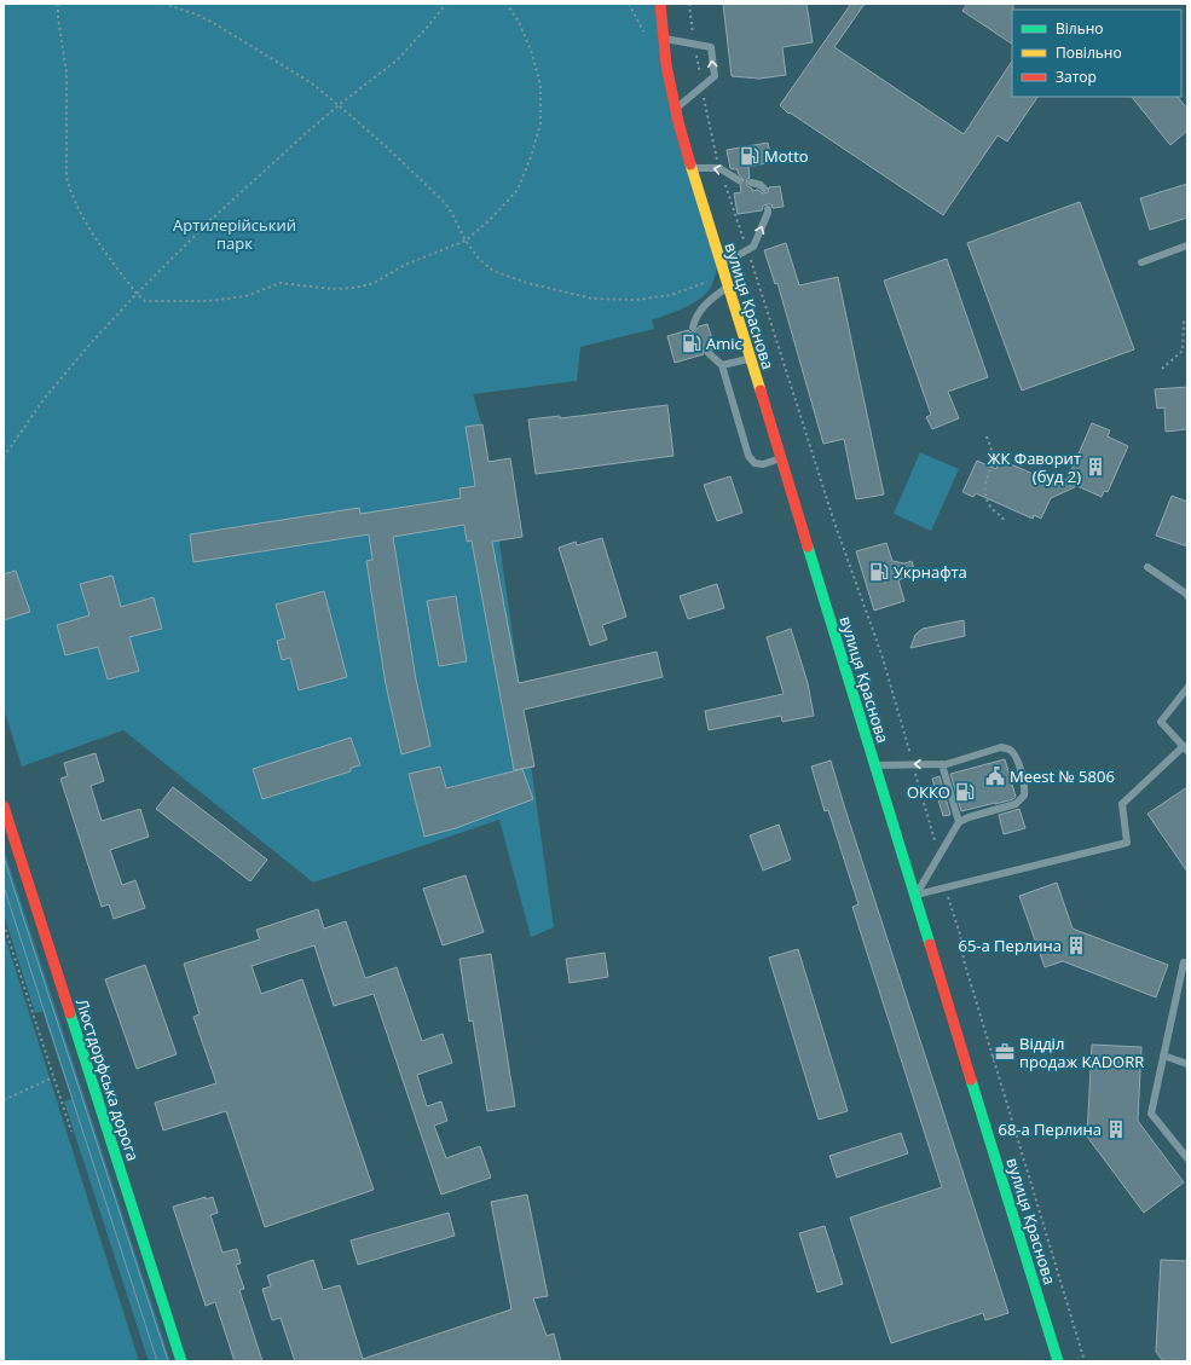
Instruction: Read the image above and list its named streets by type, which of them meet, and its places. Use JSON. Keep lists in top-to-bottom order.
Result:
{
  "streets": {
    "main road": ["вулиця Краснова", "Люстдорфська дорога"]
  },
  "parks": ["Артилерійський парк"],
  "places": {
    "fuel station": [
      "Motto",
      "Amic",
      "Укрнафта",
      "ОККО"
    ],
    "building": ["ЖК Фаворит (буд 2)", "65-а Перлина", "68-а Перлина"],
    "public building": ["Meest № 5806"],
    "office": ["Відділ продаж KADORR"]
  },
  "legend": ["Вільно", "Повільно", "Затор"]
}
